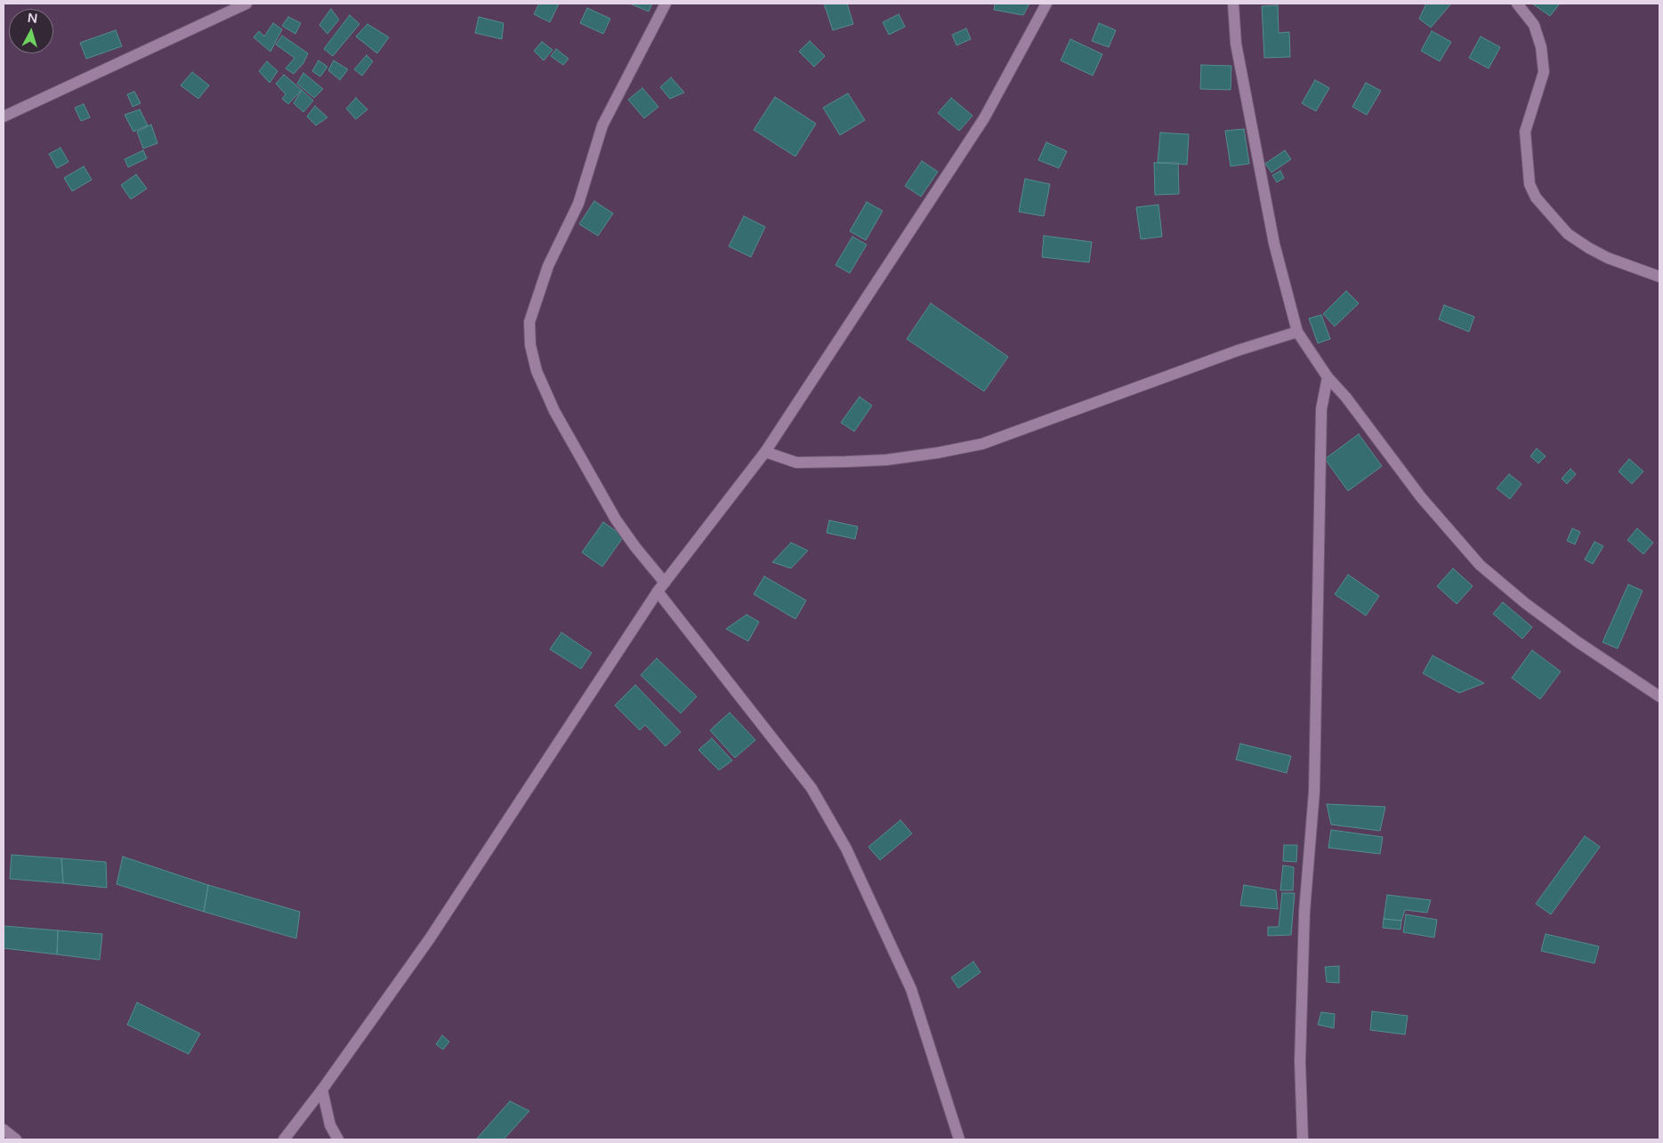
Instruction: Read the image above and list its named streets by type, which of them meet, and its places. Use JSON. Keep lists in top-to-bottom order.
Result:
{
  "north": "top"
}
